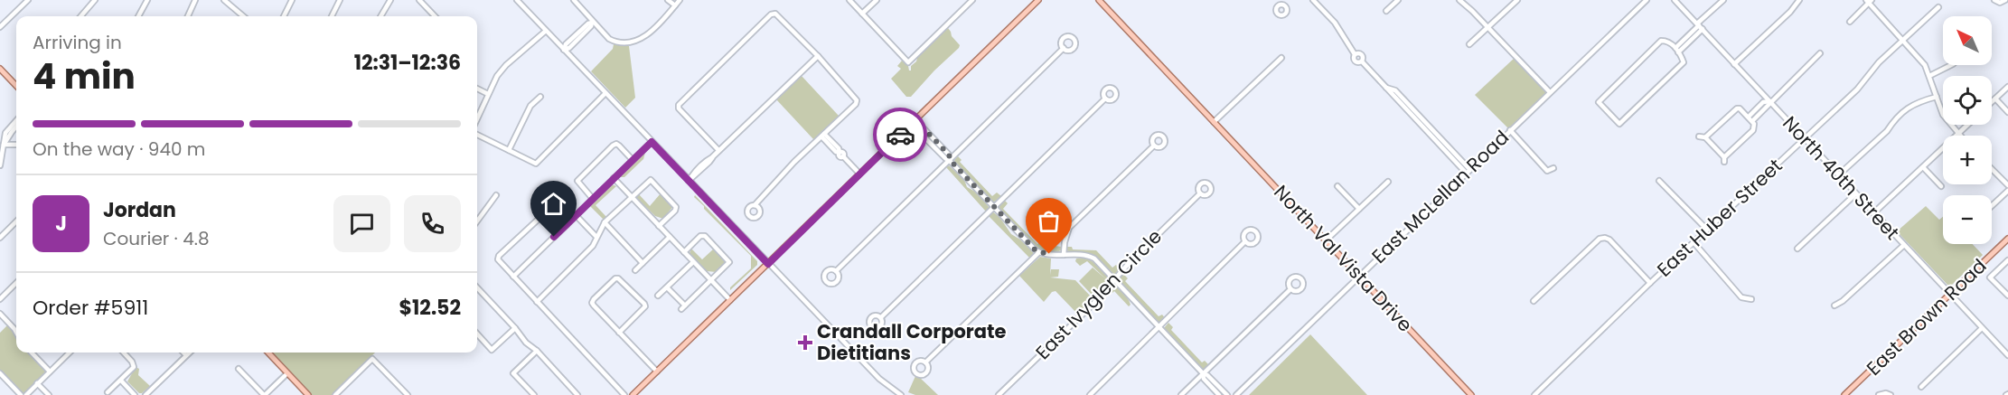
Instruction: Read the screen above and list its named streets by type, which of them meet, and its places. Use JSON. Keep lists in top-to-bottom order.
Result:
{
  "streets": {
    "main road": ["North Val Vista Drive", "East Brown Road"],
    "street": [
      "North 40th Street",
      "East McLellan Road",
      "East Huber Street",
      "East Ivyglen Circle"
    ]
  },
  "crossings": [
    ["North 40th Street", "East Huber Street"],
    ["North 40th Street", "East Brown Road"],
    ["East McLellan Road", "North Val Vista Drive"]
  ],
  "places": {
    "health": ["Crandall Corporate Dietitians"]
  },
  "north": "top left",
  "page": {
    "map_buttons": ["+", "−"],
    "heading": ["4 min", "Arriving in", "12:31–12:36"],
    "panel": [
      "Jordan",
      "Courier · 4.8",
      "Order #5911",
      "$12.52"
    ],
    "bar": "On the way · 940 m",
    "round": "J"
  }
}
